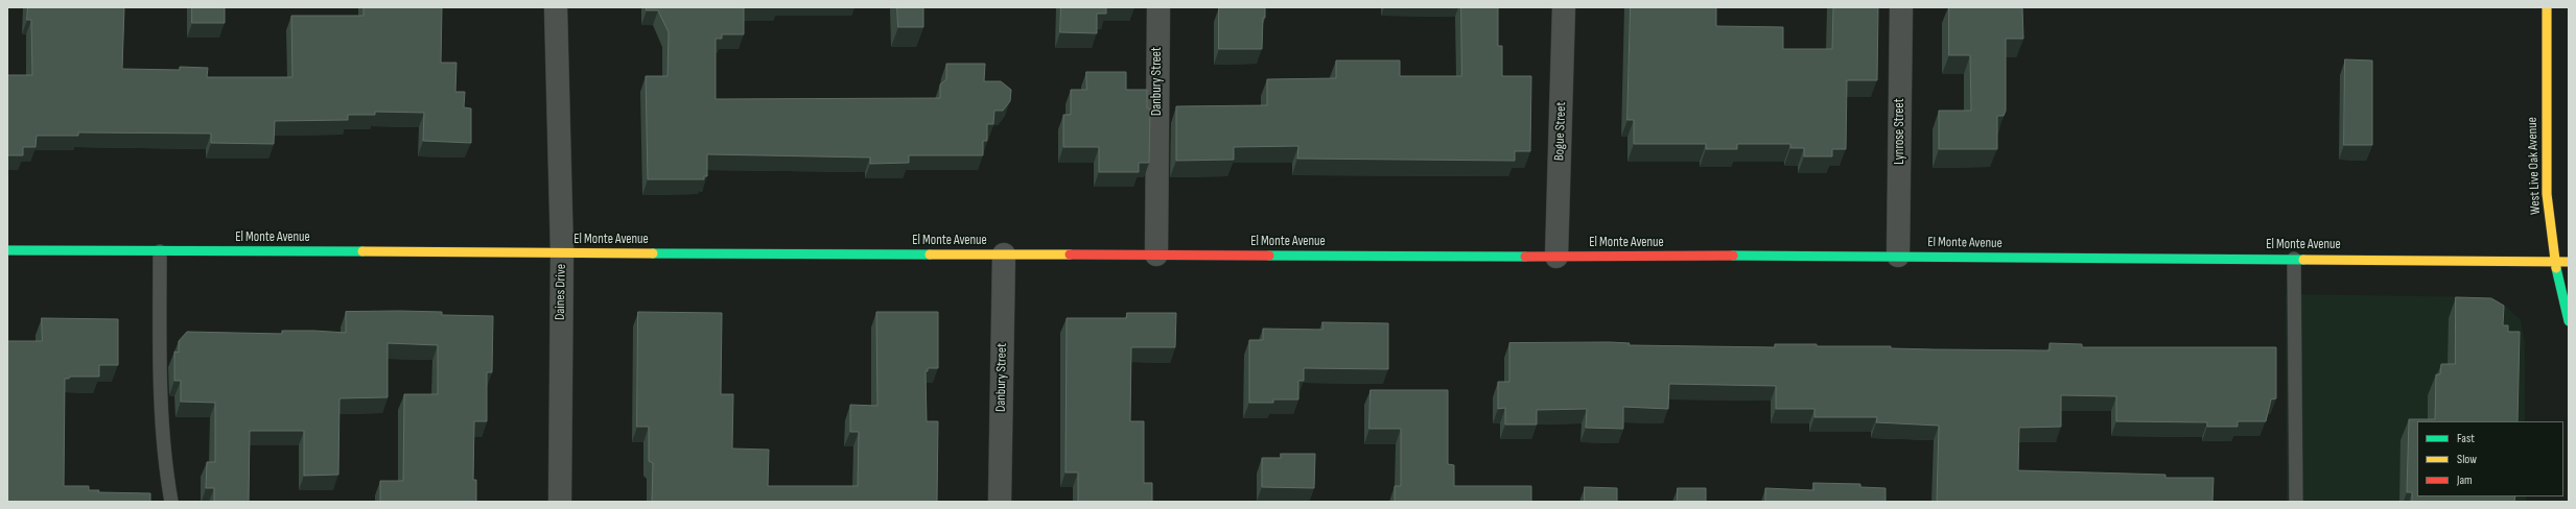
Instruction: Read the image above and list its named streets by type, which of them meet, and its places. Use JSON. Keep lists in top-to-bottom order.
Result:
{
  "streets": {
    "street": [
      "Danbury Street",
      "Bogue Street",
      "Lynrose Street",
      "West Live Oak Avenue",
      "El Monte Avenue",
      "Daines Drive"
    ]
  },
  "crossings": [
    ["Danbury Street", "El Monte Avenue"],
    ["Bogue Street", "El Monte Avenue"],
    ["Lynrose Street", "El Monte Avenue"],
    ["West Live Oak Avenue", "El Monte Avenue"],
    ["El Monte Avenue", "Daines Drive"]
  ],
  "legend": ["Fast", "Slow", "Jam"]
}
